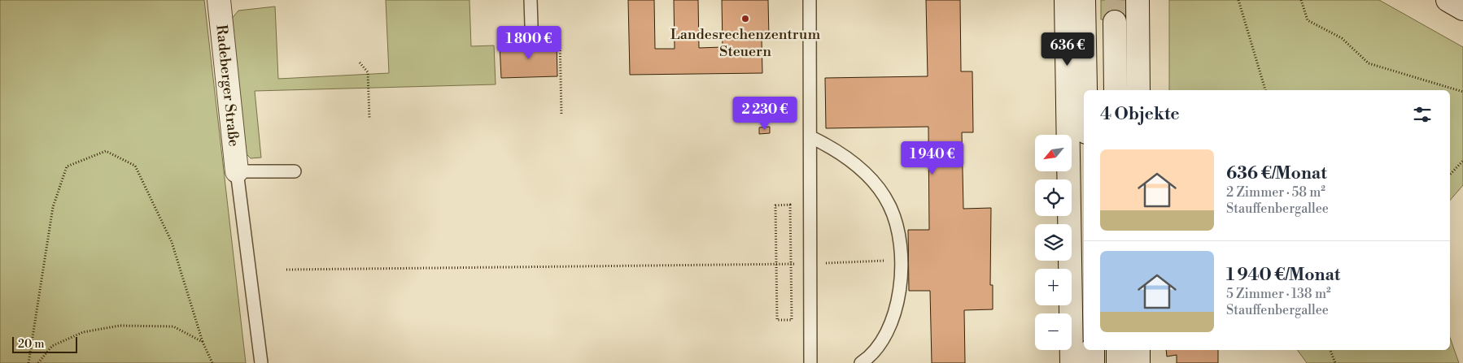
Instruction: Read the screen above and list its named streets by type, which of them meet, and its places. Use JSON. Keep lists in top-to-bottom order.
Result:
{
  "streets": {
    "main road": ["Radeberger Straße"]
  },
  "places": ["Landesrechenzentrum Steuern"],
  "scale_bar": "20 m",
  "north": "bottom left",
  "page": {
    "price": [
      "1 800 €",
      "636 €",
      "2 230 €",
      "1 940 €"
    ],
    "heading": "4 Objekte",
    "map_buttons": ["+", "−"],
    "list": [
      {
        "name": "636 €/Monat",
        "note": "2 Zimmer · 58 m² · Stauffenbergallee"
      },
      {
        "name": "1 940 €/Monat",
        "note": "5 Zimmer · 138 m² · Stauffenbergallee"
      }
    ],
    "scale": "20 m"
  }
}
